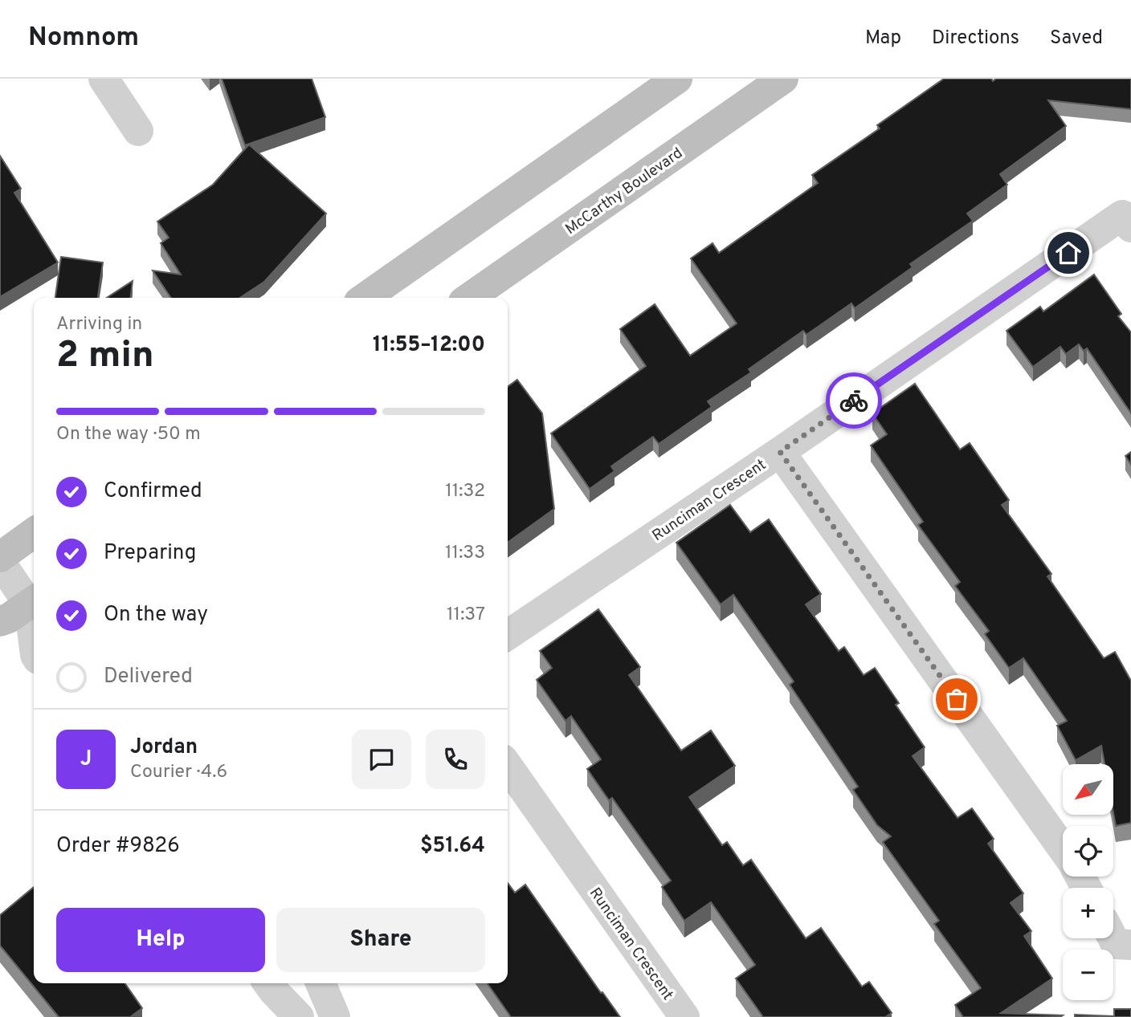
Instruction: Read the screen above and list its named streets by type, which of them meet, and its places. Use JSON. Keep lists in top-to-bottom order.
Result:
{
  "streets": {
    "main road": ["McCarthy Boulevard"],
    "street": ["Runciman Crescent"]
  },
  "north": "bottom left",
  "page": {
    "header": "Nomnom",
    "nav": ["Map", "Directions", "Saved"],
    "heading": ["2 min", "Arriving in", "11:55–12:00"],
    "panel": [
      "Jordan",
      "Courier · 4.6",
      "Order #9826",
      "$51.64"
    ],
    "bar": "On the way · 50 m",
    "list": [
      ["Confirmed", "11:32"],
      ["Preparing", "11:33"],
      ["On the way", "11:37"],
      "Delivered"
    ],
    "round": "J",
    "map_buttons": ["+", "−"],
    "buttons": ["Help", "Share"]
  }
}
